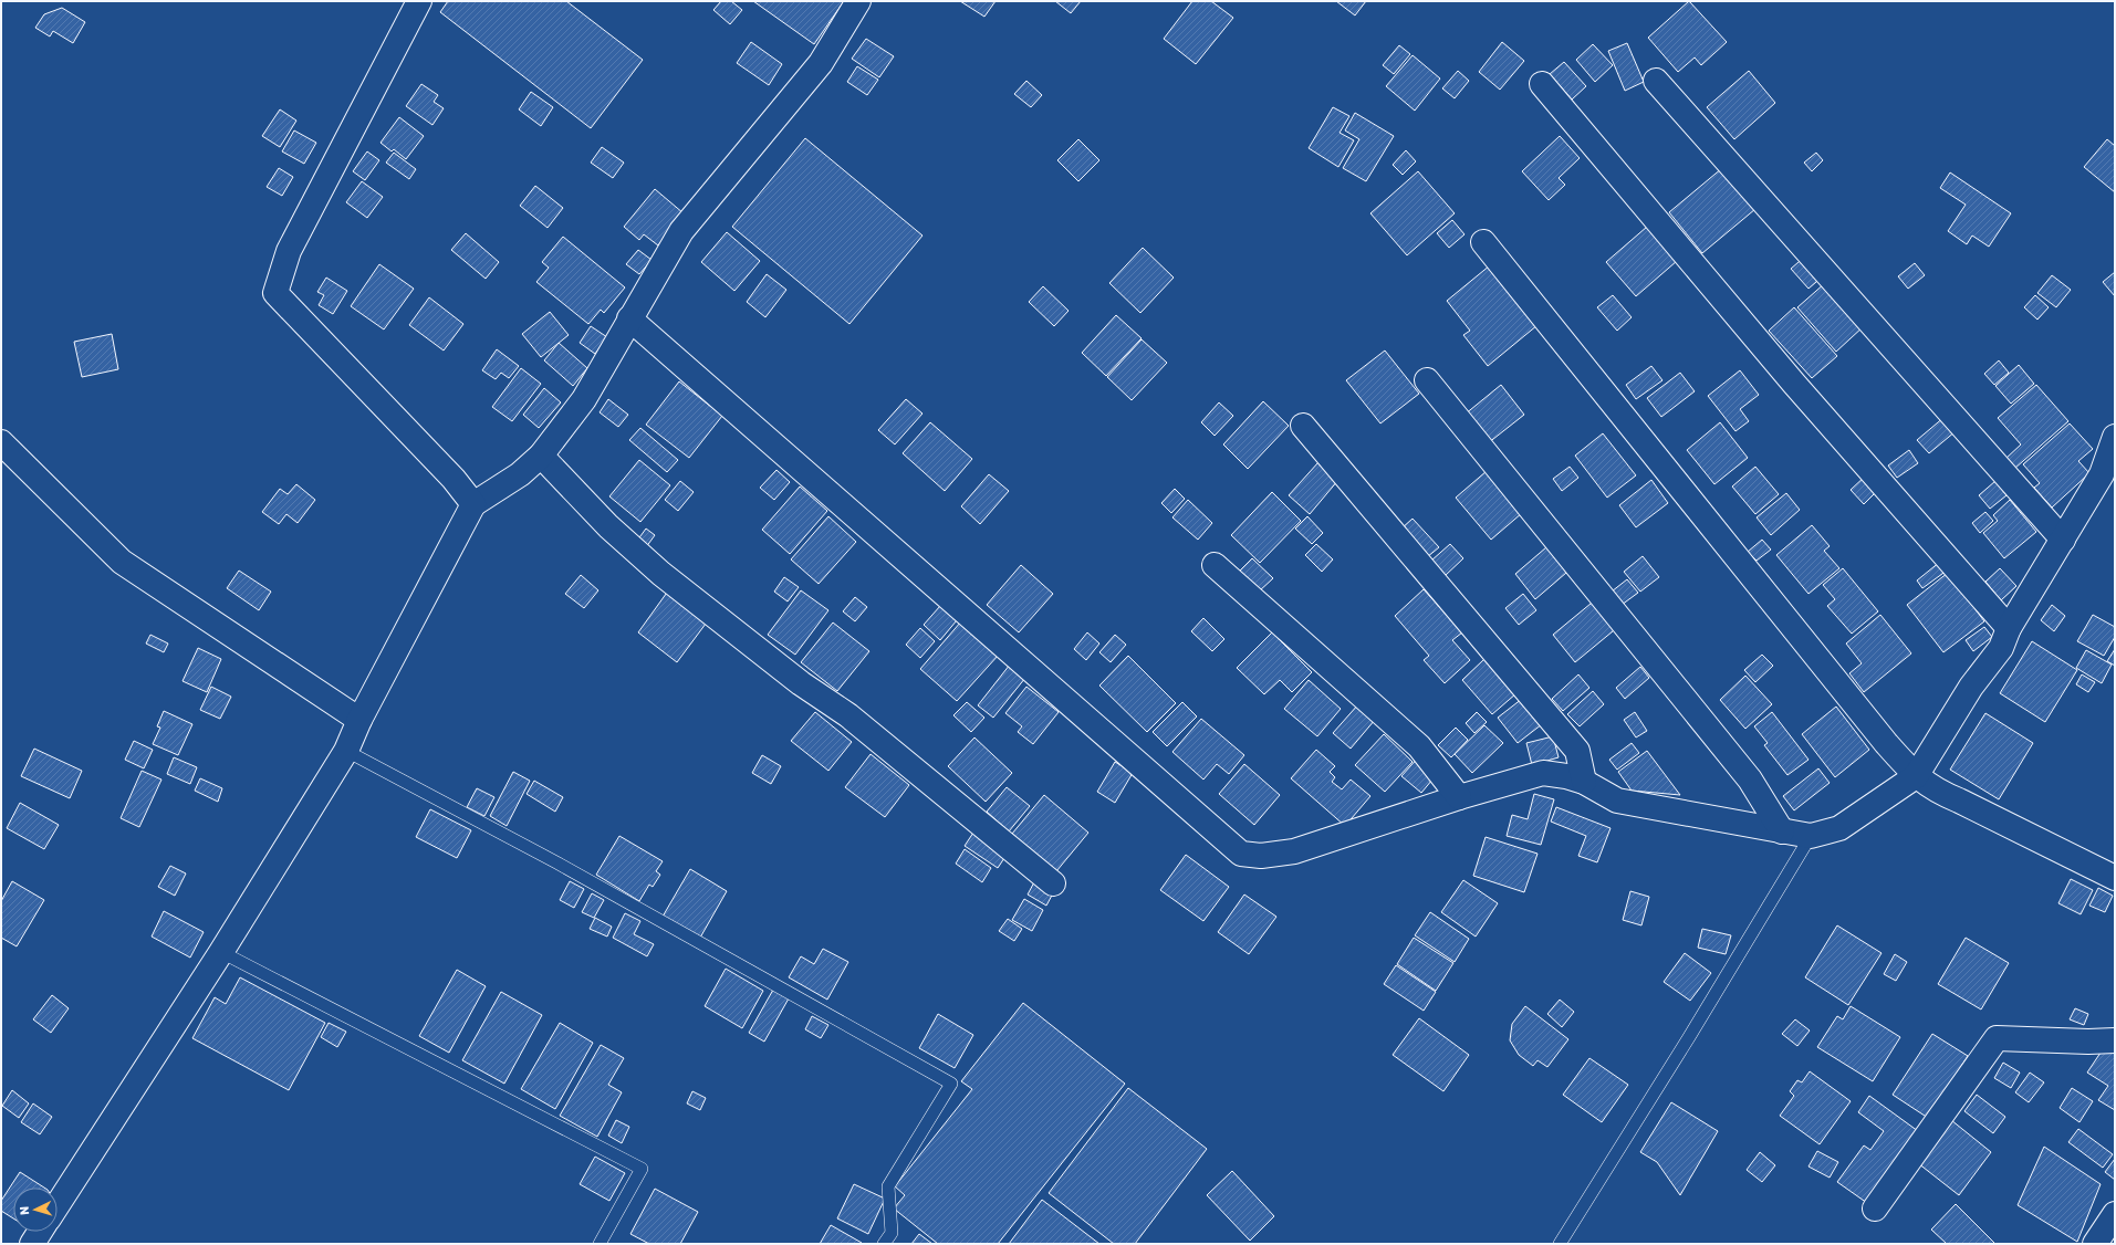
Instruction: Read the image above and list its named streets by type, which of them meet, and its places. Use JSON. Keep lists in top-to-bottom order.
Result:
{
  "north": "left"
}
